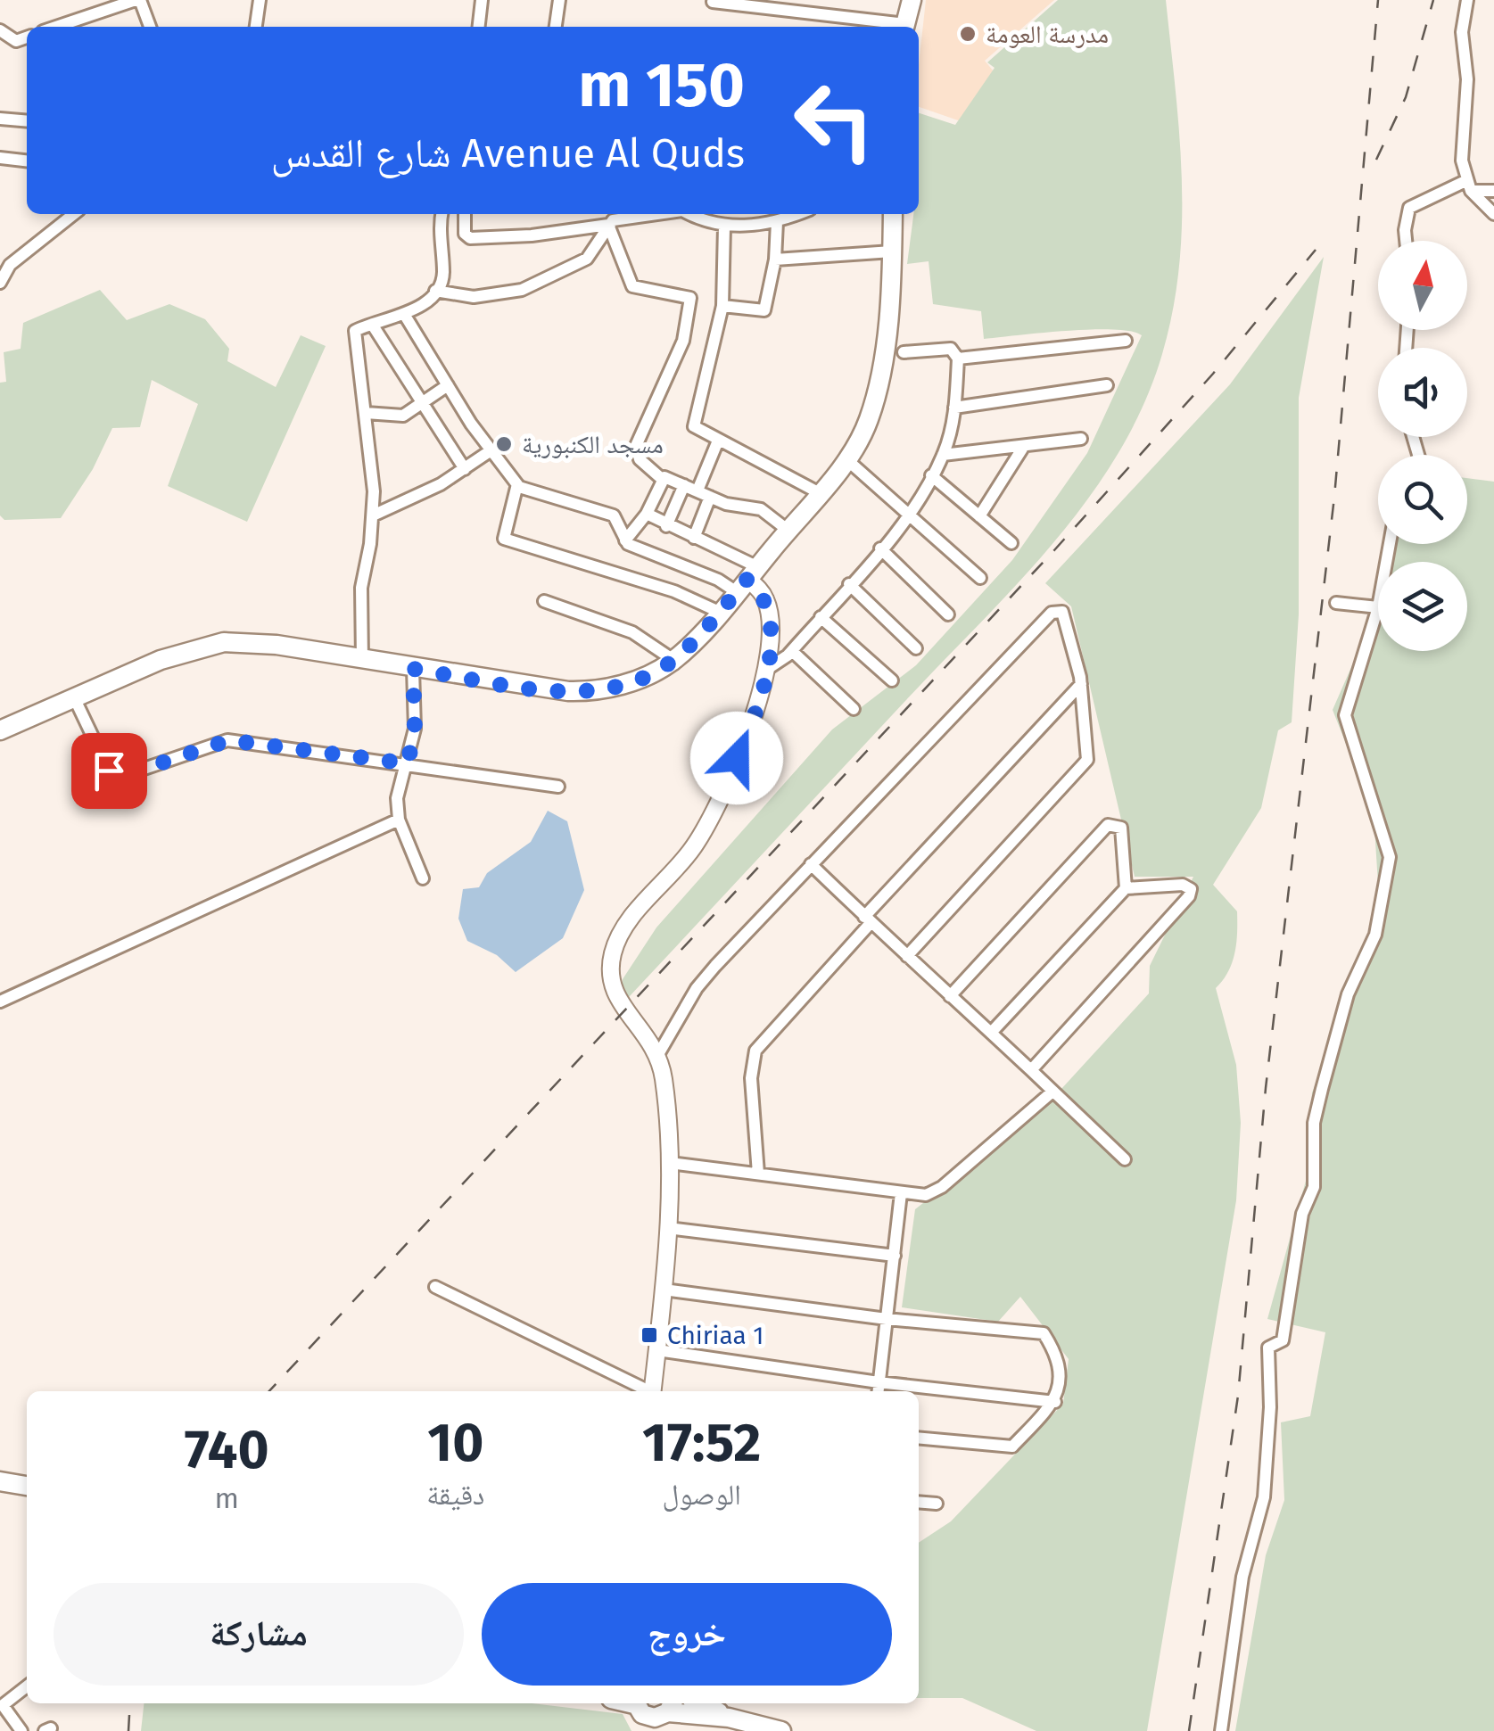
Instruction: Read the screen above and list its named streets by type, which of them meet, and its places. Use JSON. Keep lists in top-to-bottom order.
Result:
{
  "places": {
    "other": ["مدرسة العومة", "مسجد الكنبورية"],
    "transit": ["Chiriaa 1"]
  },
  "north": "top",
  "page": {
    "turn": ["150 m", "Avenue Al Quds شارع القدس"],
    "eta": [
      "17:52",
      "الوصول",
      "10",
      "دقيقة",
      "740",
      "m"
    ],
    "buttons": ["خروج", "مشاركة"]
  }
}
